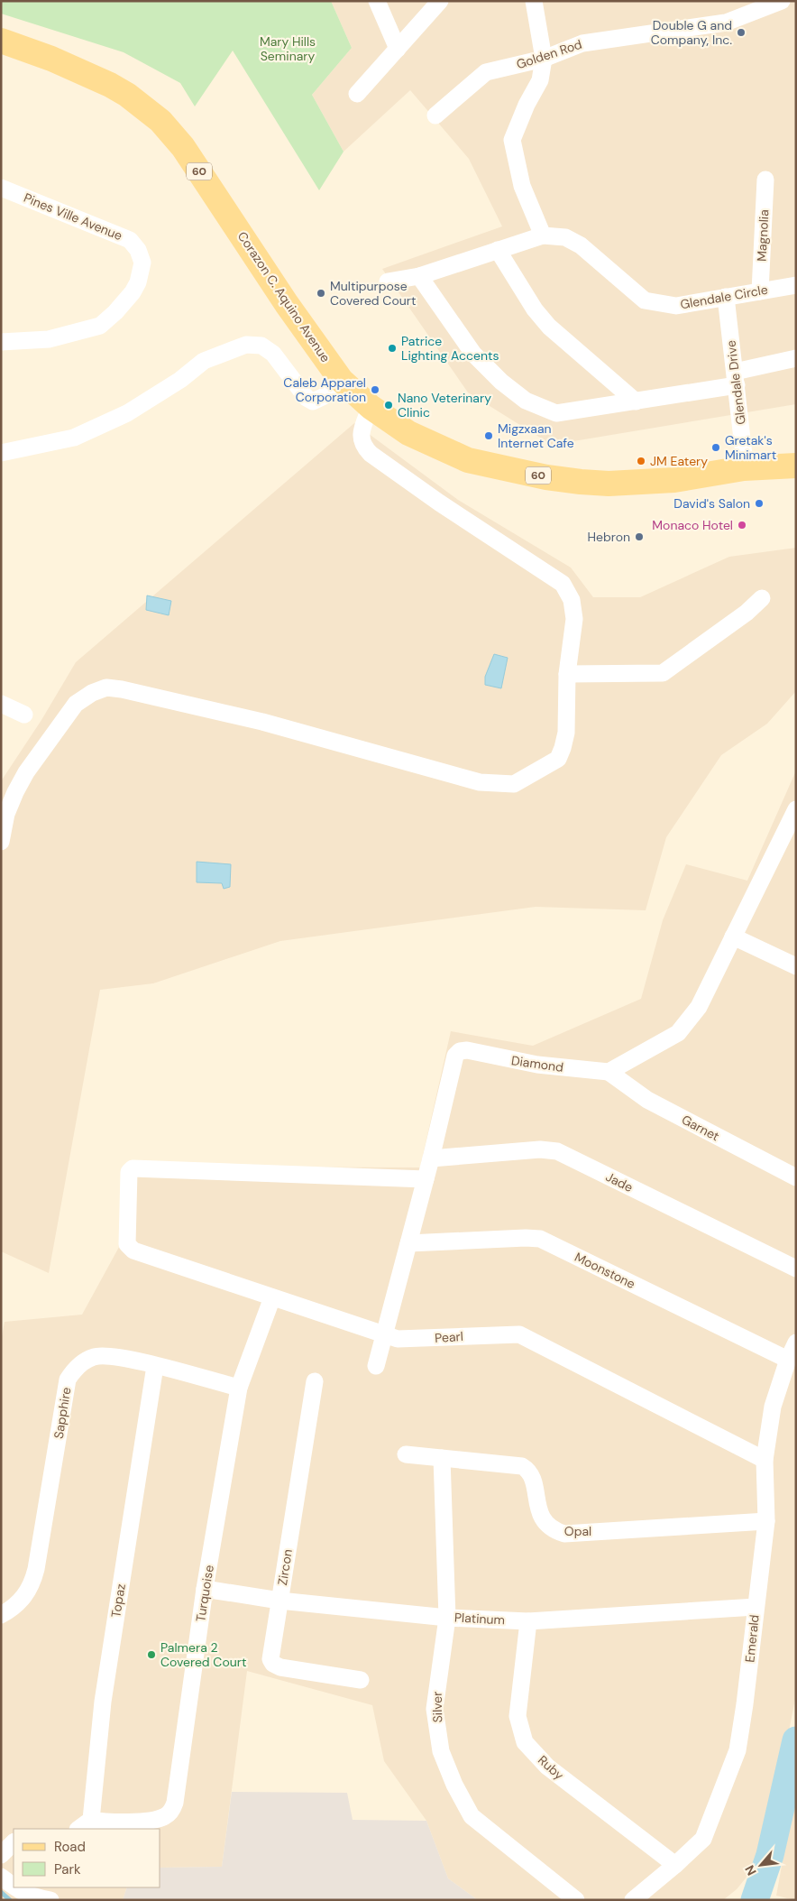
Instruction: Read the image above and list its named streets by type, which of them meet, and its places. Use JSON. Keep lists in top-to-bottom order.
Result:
{
  "streets": {
    "main road": ["60", "Corazon C. Aquino Avenue"],
    "street": [
      "Golden Rod",
      "Pines Ville Avenue",
      "Magnolia",
      "Glendale Circle",
      "Glendale Drive",
      "Diamond",
      "Garnet",
      "Jade",
      "Moonstone",
      "Pearl",
      "Sapphire",
      "Opal",
      "Zircon",
      "Turquoise",
      "Topaz",
      "Platinum",
      "Emerald",
      "Silver",
      "Ruby"
    ]
  },
  "crossings": [
    ["Magnolia", "Glendale Circle"],
    ["Corazon C. Aquino Avenue", "Glendale Drive"],
    ["Glendale Circle", "Glendale Drive"],
    ["Diamond", "Garnet"],
    ["Diamond", "Jade"],
    ["Diamond", "Moonstone"],
    ["Diamond", "Pearl"],
    ["Moonstone", "Emerald"],
    ["Pearl", "Turquoise"],
    ["Pearl", "Emerald"],
    ["Sapphire", "Turquoise"],
    ["Sapphire", "Topaz"],
    ["Opal", "Emerald"],
    ["Opal", "Silver"],
    ["Zircon", "Platinum"],
    ["Turquoise", "Topaz"],
    ["Turquoise", "Platinum"],
    ["Platinum", "Emerald"],
    ["Platinum", "Silver"],
    ["Platinum", "Ruby"],
    ["Emerald", "Ruby"]
  ],
  "parks": ["Mary Hills Seminary"],
  "places": [
    "Double G and Company, Inc.",
    "Multipurpose Covered Court",
    "Patrice Lighting Accents",
    "Caleb Apparel Corporation",
    "Nano Veterinary Clinic",
    "Migzxaan Internet Cafe",
    "Gretak's Minimart",
    "JM Eatery",
    "David's Salon",
    "Monaco Hotel",
    "Hebron",
    "Palmera 2 Covered Court"
  ],
  "legend": ["Road", "Park"],
  "north": "bottom left"
}
